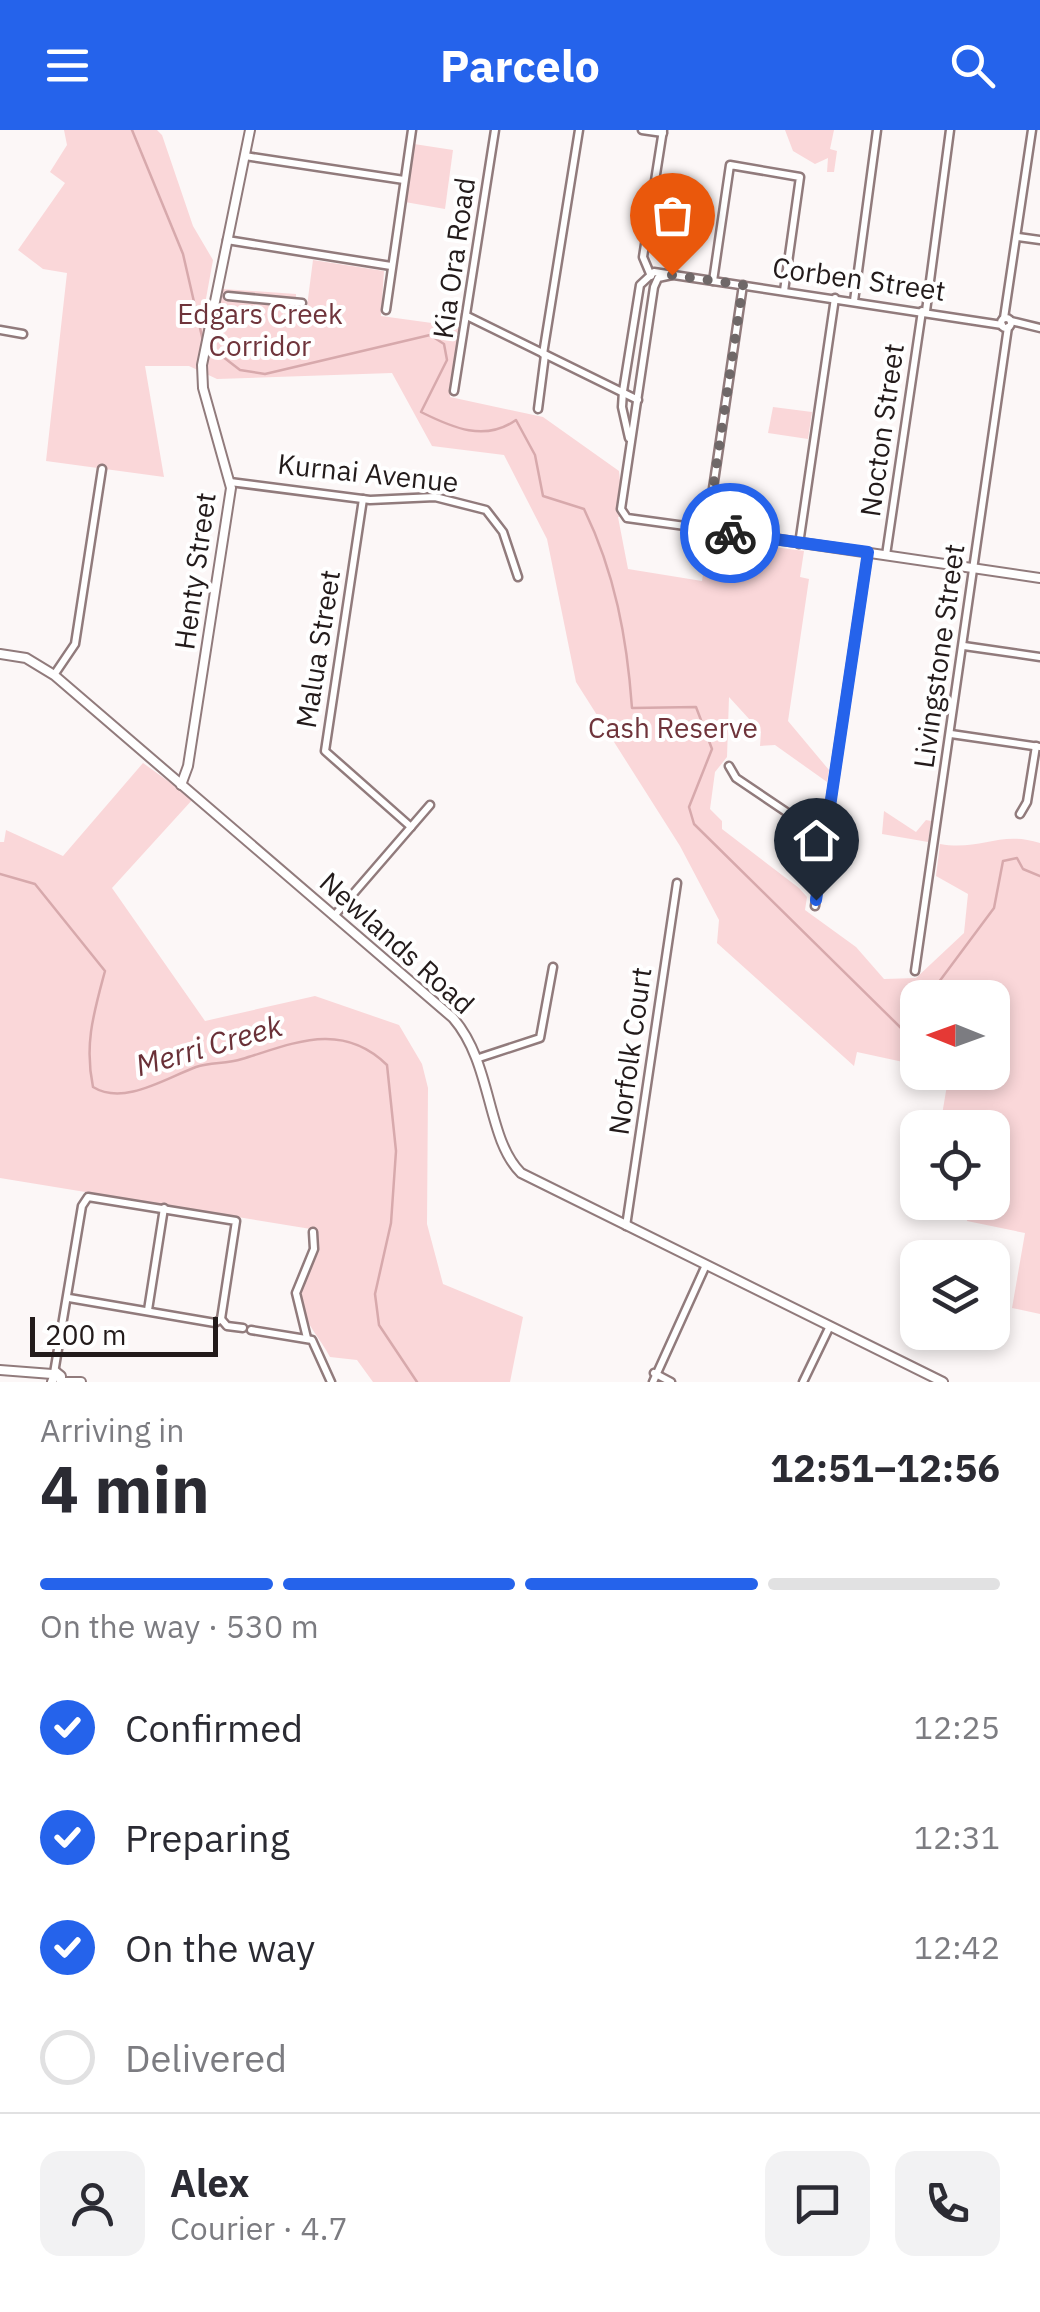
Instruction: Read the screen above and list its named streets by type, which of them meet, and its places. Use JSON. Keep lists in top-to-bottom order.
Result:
{
  "streets": {
    "street": [
      "Kia Ora Road",
      "Corben Street",
      "Nocton Street",
      "Kurnai Avenue",
      "Henty Street",
      "Malua Street",
      "Livingstone Street",
      "Newlands Road",
      "Norfolk Court"
    ]
  },
  "crossings": [
    ["Corben Street", "Nocton Street"],
    ["Corben Street", "Livingstone Street"],
    ["Kurnai Avenue", "Henty Street"],
    ["Kurnai Avenue", "Malua Street"],
    ["Henty Street", "Newlands Road"],
    ["Newlands Road", "Norfolk Court"]
  ],
  "water": ["Merri Creek"],
  "parks": ["Edgars Creek Corridor", "Cash Reserve"],
  "scale_bar": "200 m",
  "north": "left",
  "page": {
    "header": "Parcelo",
    "scale": "200 m",
    "heading": ["4 min", "Arriving in", "12:51–12:56"],
    "panel": ["Alex", "Courier · 4.7"],
    "bar": "On the way · 530 m",
    "list": [
      ["Confirmed", "12:25"],
      ["Preparing", "12:31"],
      ["On the way", "12:42"],
      "Delivered"
    ]
  }
}
